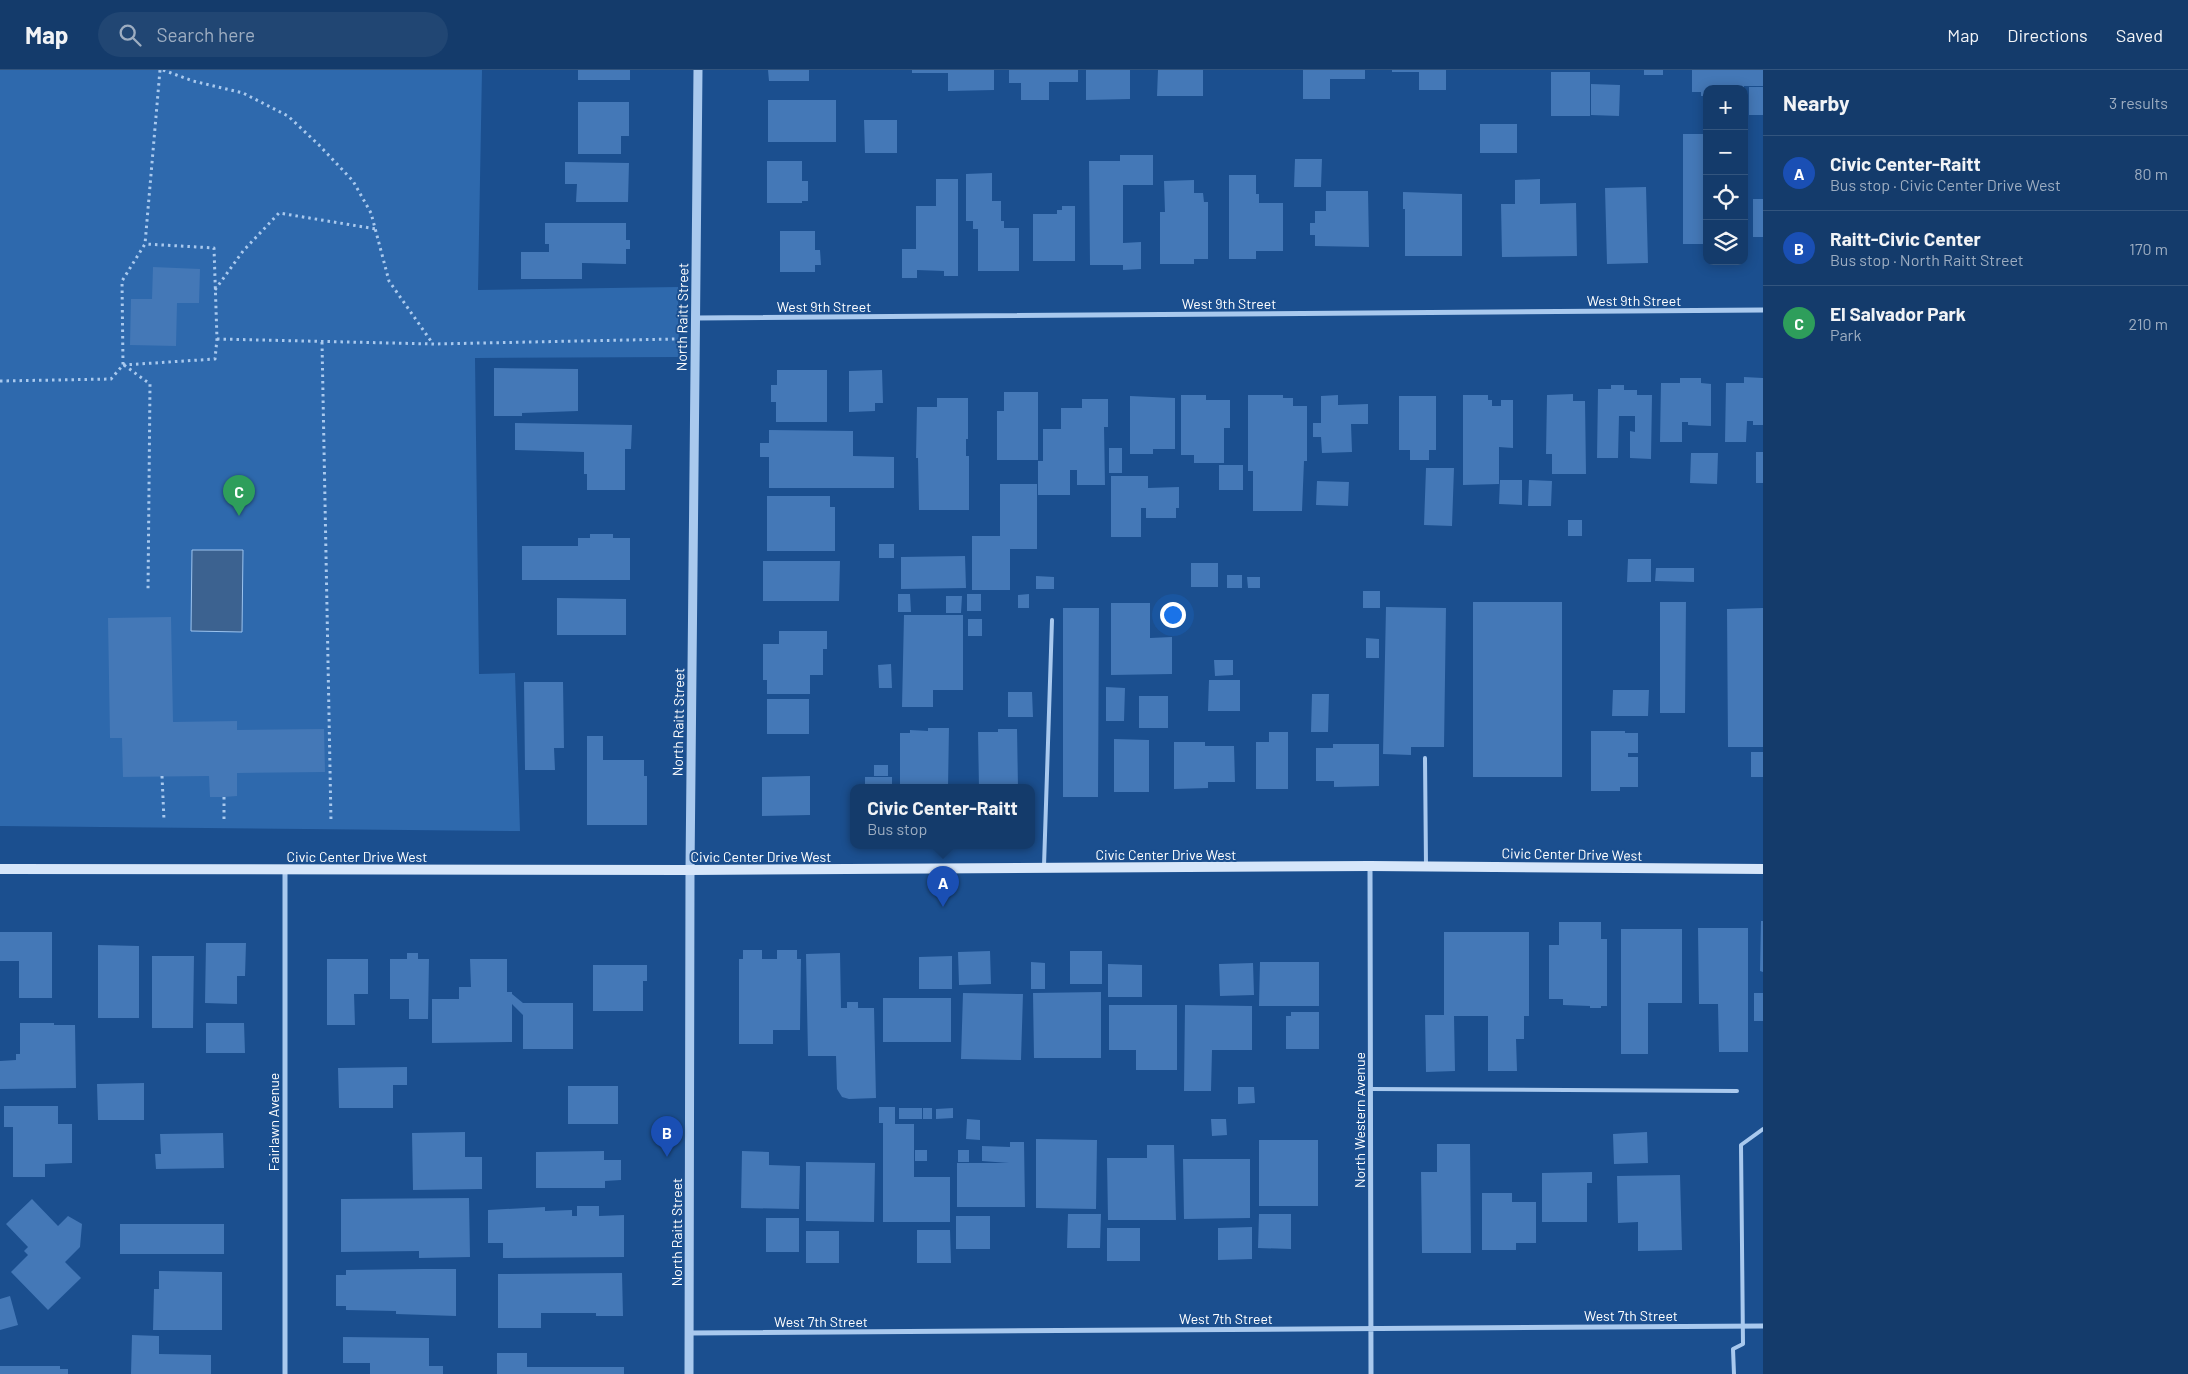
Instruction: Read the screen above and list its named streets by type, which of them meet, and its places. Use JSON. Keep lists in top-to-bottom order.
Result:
{
  "streets": {
    "main road": ["Civic Center Drive West"],
    "street": [
      "West 9th Street",
      "North Raitt Street",
      "North Western Avenue",
      "Fairlawn Avenue",
      "West 7th Street"
    ]
  },
  "crossings": [
    ["West 9th Street", "North Raitt Street"],
    ["North Raitt Street", "Civic Center Drive West"],
    ["North Raitt Street", "West 7th Street"],
    ["Civic Center Drive West", "North Western Avenue"],
    ["Civic Center Drive West", "Fairlawn Avenue"],
    ["North Western Avenue", "West 7th Street"]
  ],
  "page": {
    "header": "Map",
    "search": "Search here",
    "nav": ["Map", "Directions", "Saved"],
    "heading": ["Nearby", "3 results"],
    "map_buttons": ["+", "−"],
    "list": [
      {
        "mark": "A",
        "name": "Civic Center-Raitt",
        "note": "Bus stop · Civic Center Drive West",
        "value": "80 m"
      },
      {
        "mark": "B",
        "name": "Raitt-Civic Center",
        "note": "Bus stop · North Raitt Street",
        "value": "170 m"
      },
      {
        "mark": "C",
        "name": "El Salvador Park",
        "note": "Park",
        "value": "210 m"
      }
    ],
    "pins": ["C", "A", "B"],
    "popup": ["Civic Center-Raitt", "Bus stop"]
  }
}
